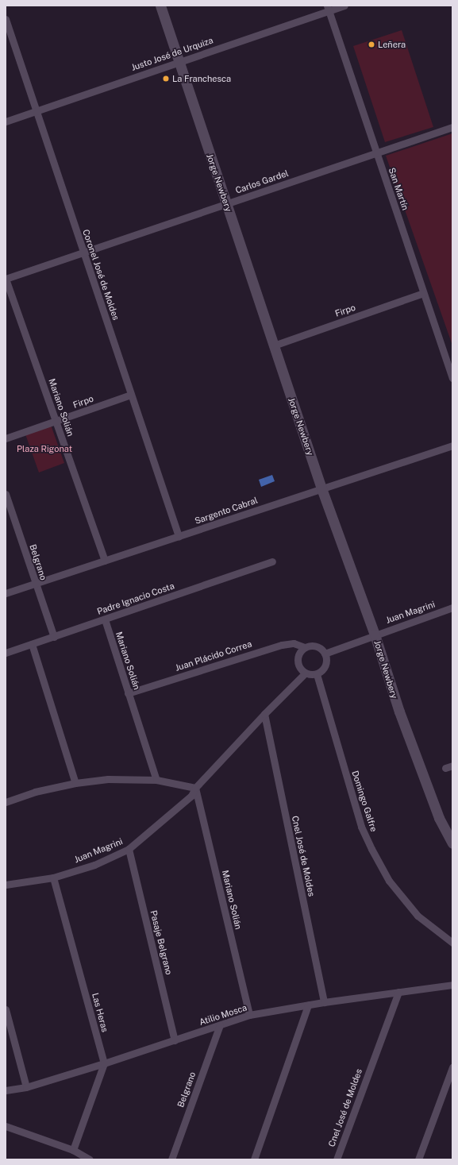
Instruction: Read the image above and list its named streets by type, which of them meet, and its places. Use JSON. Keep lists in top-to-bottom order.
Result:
{
  "streets": {
    "main road": ["Jorge Newbery"],
    "street": [
      "Justo José de Urquiza",
      "Carlos Gardel",
      "San Martín",
      "Coronel José de Moldes",
      "Firpo",
      "Mariano Solián",
      "Sargento Cabral",
      "Belgrano",
      "Padre Ignacio Costa",
      "Juan Magrini",
      "Juan Plácido Correa",
      "Domingo Galfre",
      "Cnel José de Moldes",
      "Pasaje Belgrano",
      "Las Heras",
      "Atilio Mosca"
    ]
  },
  "crossings": [
    ["Justo José de Urquiza", "Jorge Newbery"],
    ["Justo José de Urquiza", "San Martín"],
    ["Justo José de Urquiza", "Coronel José de Moldes"],
    ["Carlos Gardel", "Jorge Newbery"],
    ["Carlos Gardel", "San Martín"],
    ["Carlos Gardel", "Coronel José de Moldes"],
    ["Carlos Gardel", "Mariano Solián"],
    ["Jorge Newbery", "Firpo"],
    ["Jorge Newbery", "Sargento Cabral"],
    ["Jorge Newbery", "Juan Magrini"],
    ["San Martín", "Firpo"],
    ["Coronel José de Moldes", "Firpo"],
    ["Coronel José de Moldes", "Sargento Cabral"],
    ["Firpo", "Mariano Solián"],
    ["Mariano Solián", "Sargento Cabral"],
    ["Mariano Solián", "Padre Ignacio Costa"],
    ["Mariano Solián", "Juan Magrini"],
    ["Mariano Solián", "Juan Plácido Correa"],
    ["Mariano Solián", "Atilio Mosca"],
    ["Sargento Cabral", "Belgrano"],
    ["Belgrano", "Padre Ignacio Costa"],
    ["Belgrano", "Atilio Mosca"],
    ["Juan Magrini", "Juan Plácido Correa"],
    ["Juan Magrini", "Domingo Galfre"],
    ["Juan Magrini", "Cnel José de Moldes"],
    ["Juan Magrini", "Pasaje Belgrano"],
    ["Juan Magrini", "Las Heras"],
    ["Juan Plácido Correa", "Domingo Galfre"],
    ["Cnel José de Moldes", "Atilio Mosca"],
    ["Pasaje Belgrano", "Atilio Mosca"],
    ["Las Heras", "Atilio Mosca"]
  ],
  "parks": ["Plaza Rigonat"],
  "places": ["Leñera", "La Franchesca"]
}
